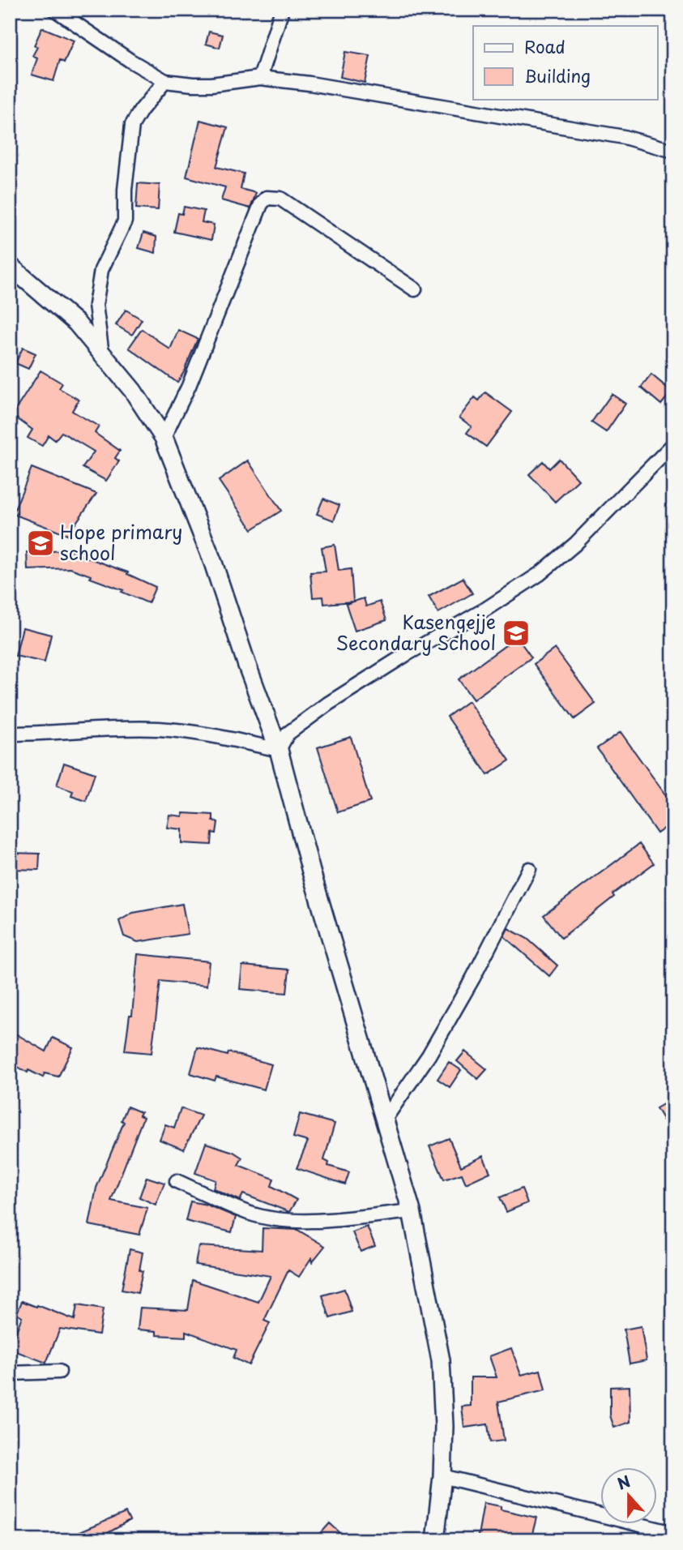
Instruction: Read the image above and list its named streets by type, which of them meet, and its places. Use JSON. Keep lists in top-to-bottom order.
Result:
{
  "places": {
    "school or university": ["Hope primary school", "Kasengejje Secondary School"]
  },
  "legend": ["Road", "Building"],
  "north": "top"
}
